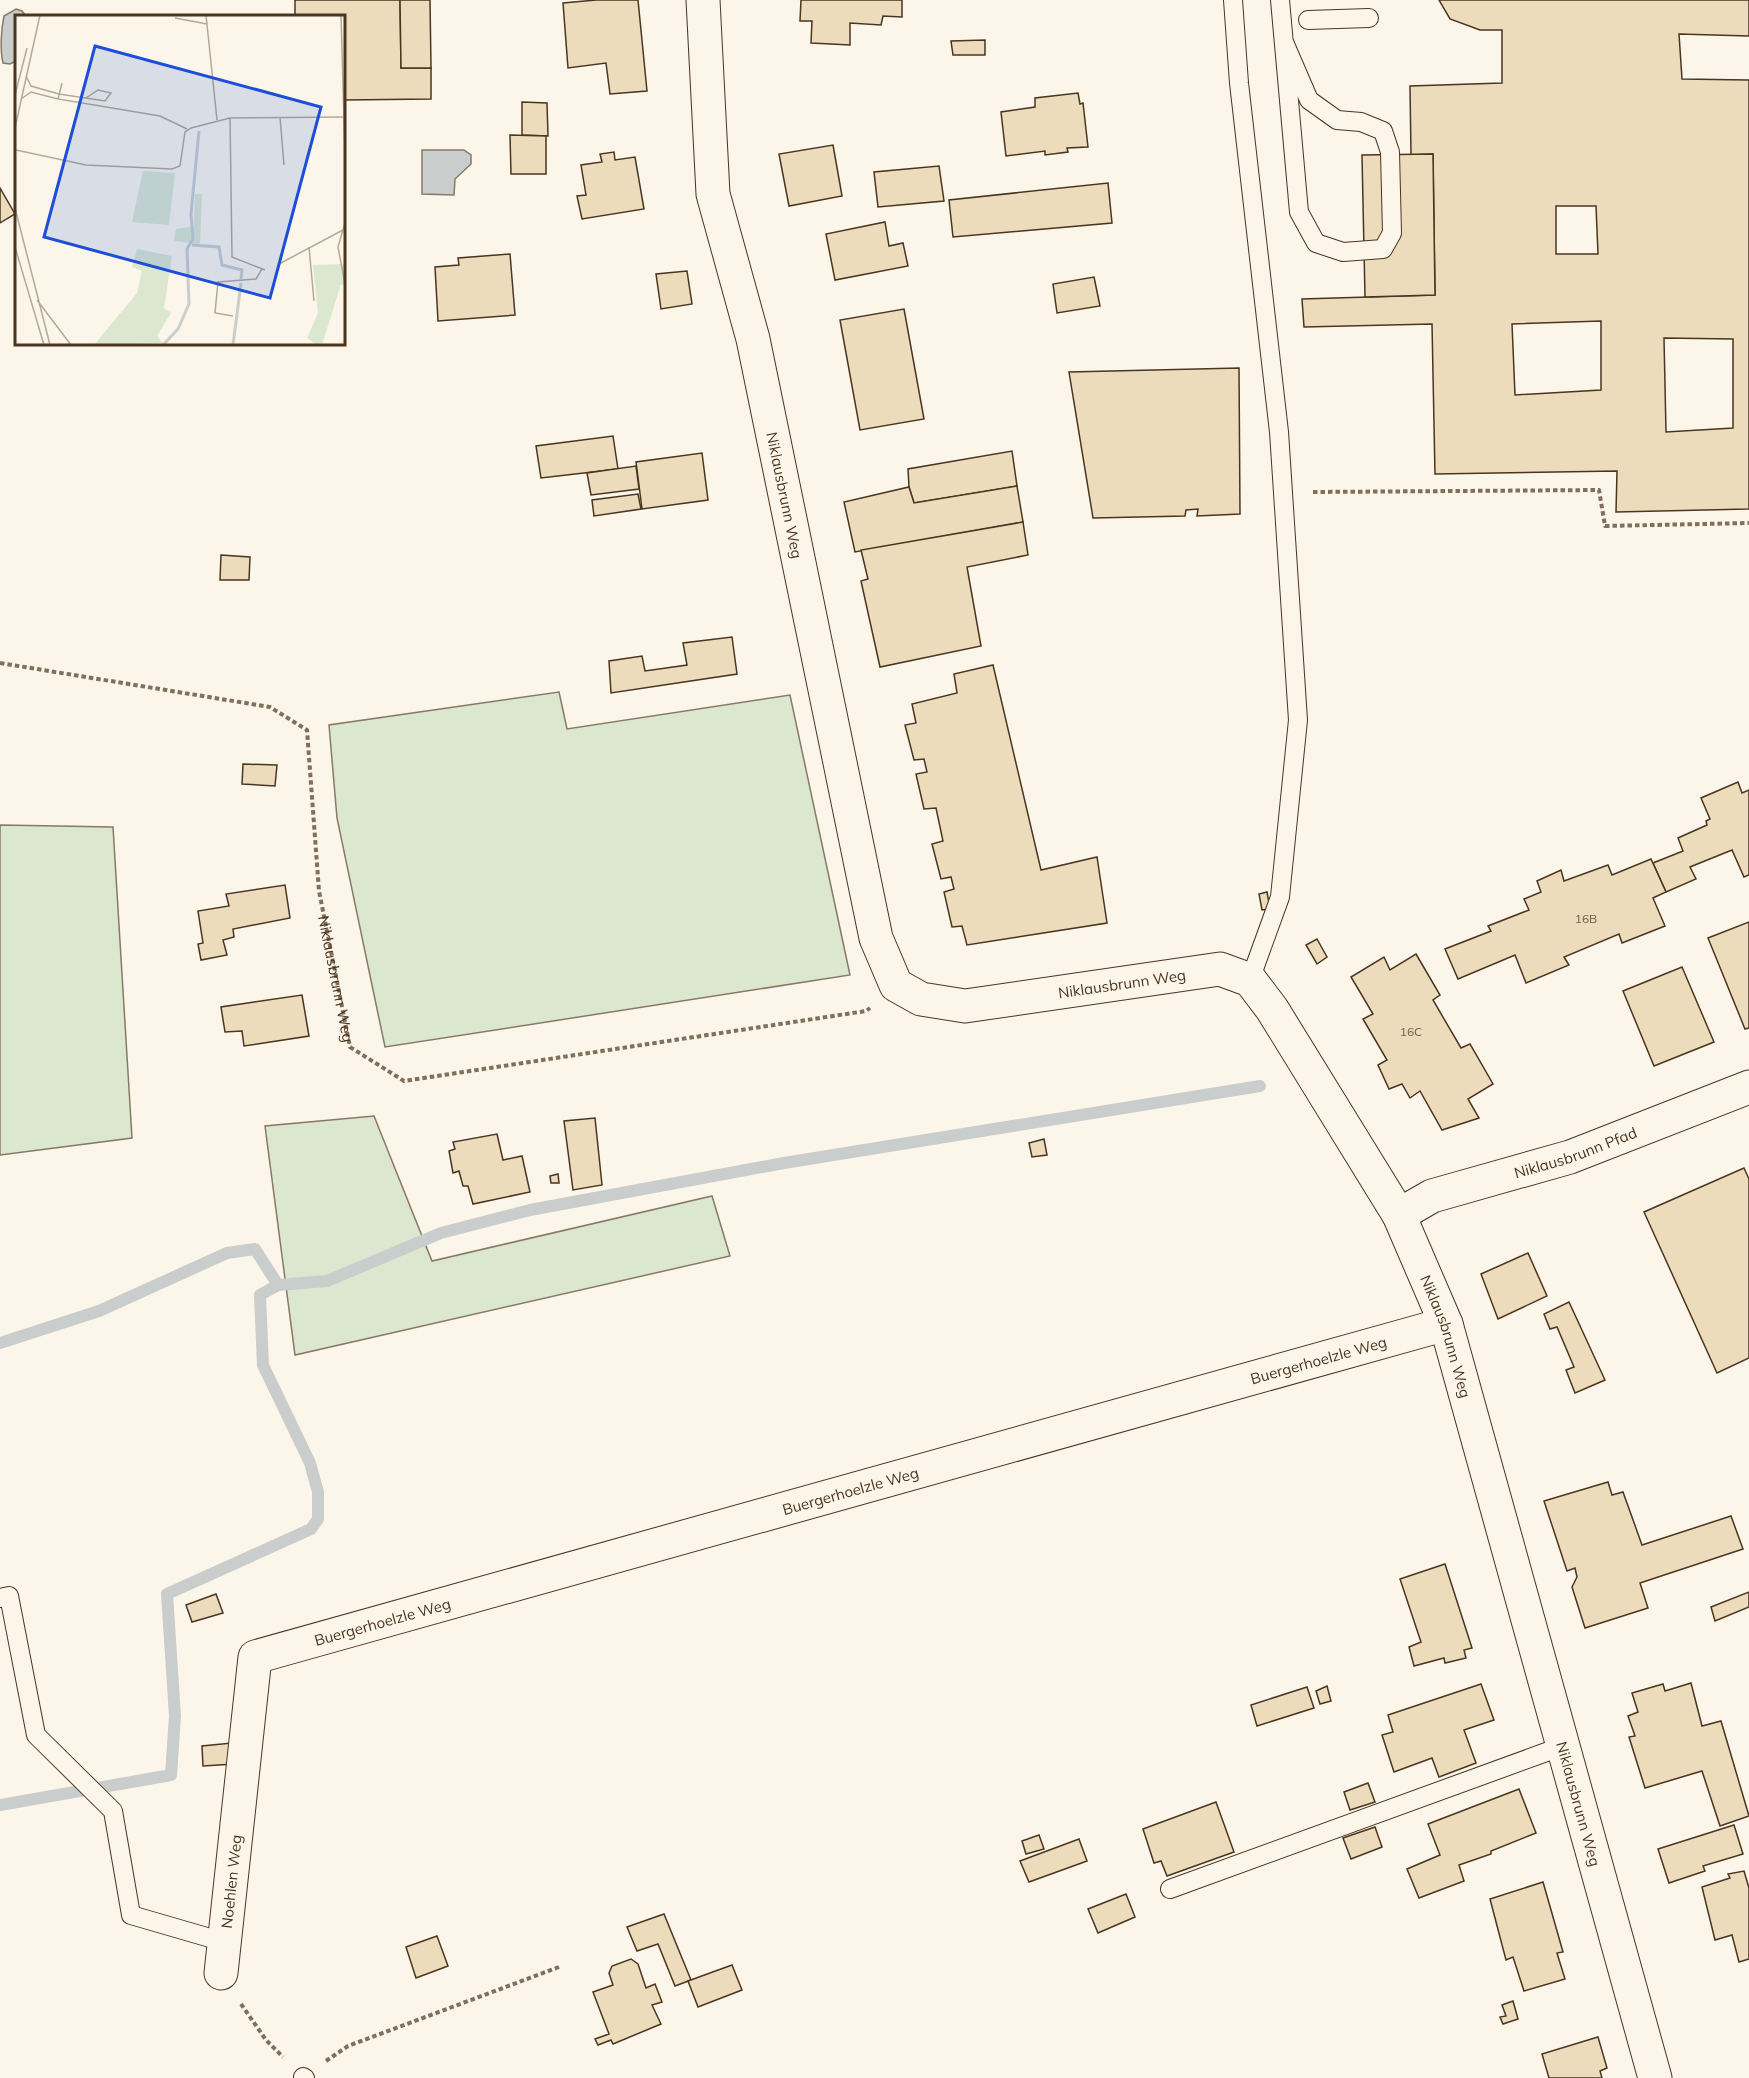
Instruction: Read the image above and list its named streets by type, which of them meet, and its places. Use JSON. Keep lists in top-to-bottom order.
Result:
{
  "streets": {
    "street": [
      "Niklausbrunn Weg",
      "Niklausbrunn Pfad",
      "Buergerhoelzle Weg",
      "Noehlen Weg"
    ]
  },
  "crossings": [
    ["Niklausbrunn Weg", "Niklausbrunn Pfad"],
    ["Niklausbrunn Weg", "Buergerhoelzle Weg"],
    ["Buergerhoelzle Weg", "Noehlen Weg"]
  ],
  "house_numbers": ["16B", "16C"]
}
